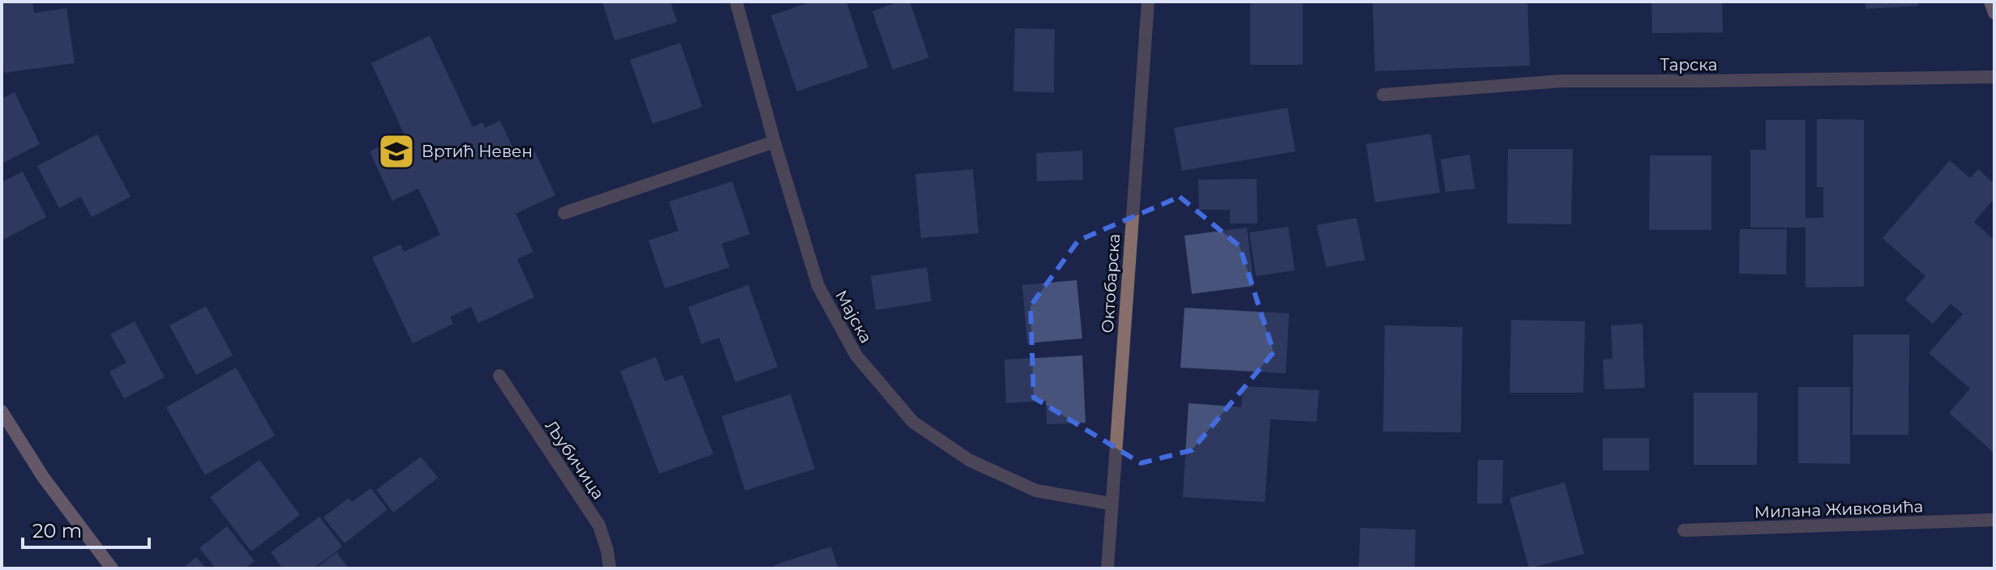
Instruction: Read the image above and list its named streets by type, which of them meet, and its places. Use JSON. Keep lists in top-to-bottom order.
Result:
{
  "streets": {
    "street": [
      "Тарска",
      "Октобарска",
      "Мајска",
      "Љубичица",
      "Милана Живковића"
    ]
  },
  "crossings": [
    ["Октобарска", "Мајска"]
  ],
  "places": {
    "school or university": ["Вртић Невен"]
  },
  "scale_bar": "20 m"
}
